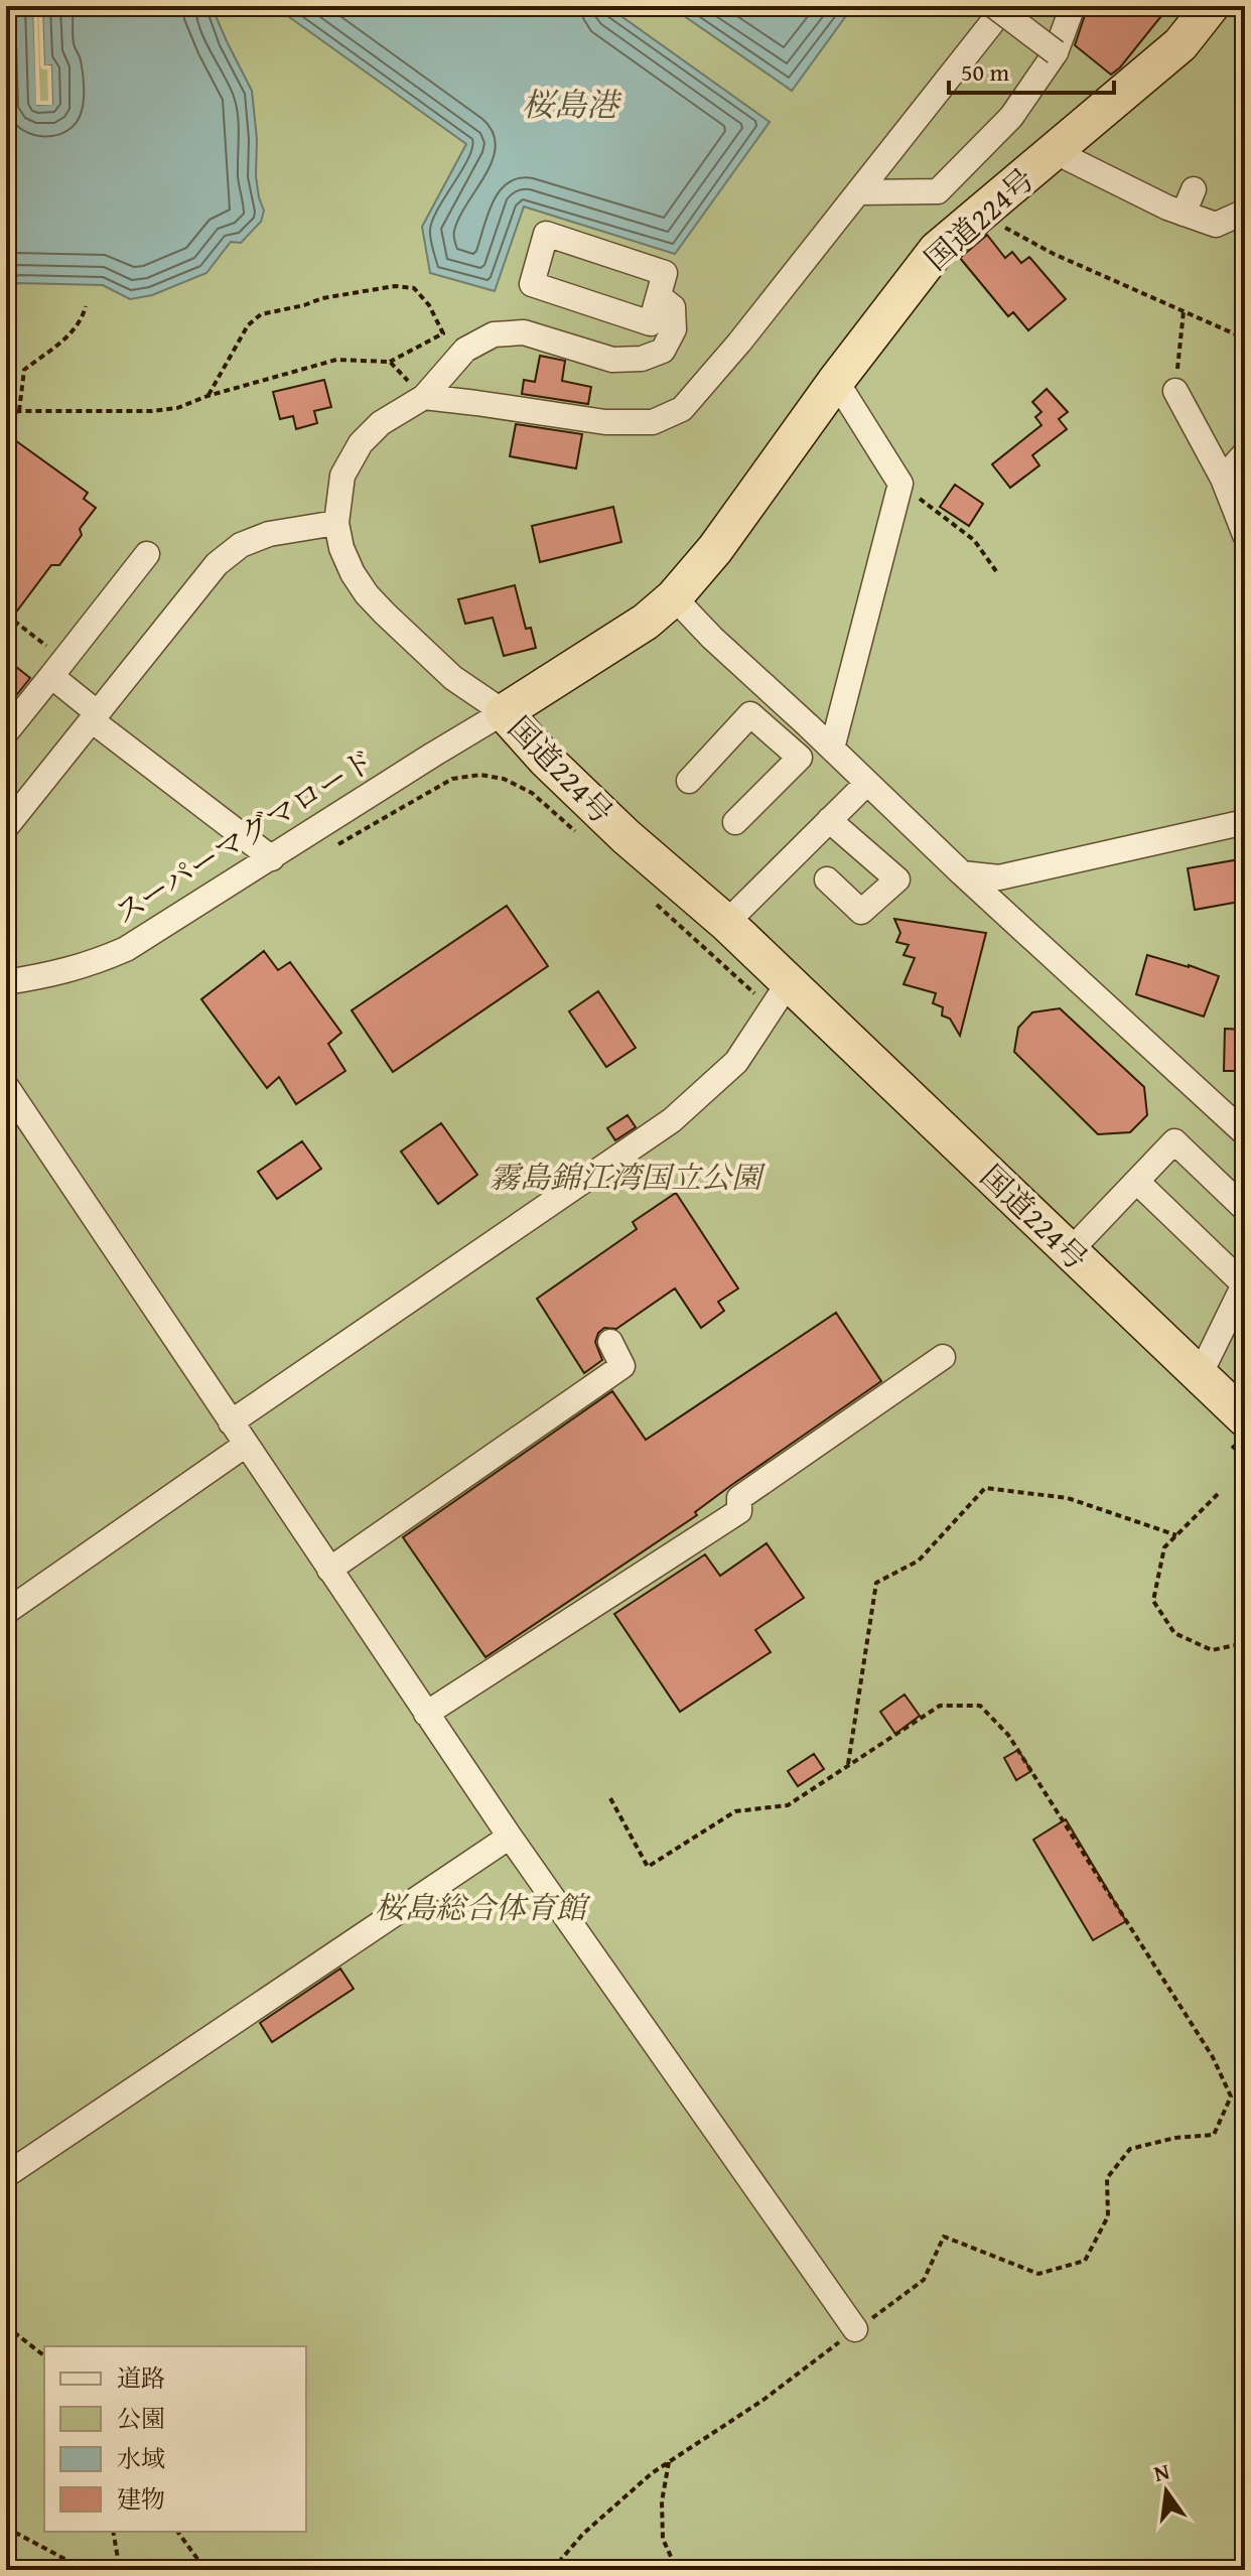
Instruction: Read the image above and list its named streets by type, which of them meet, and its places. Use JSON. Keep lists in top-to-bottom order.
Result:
{
  "streets": {
    "highway": ["国道224号"],
    "street": ["スーパーマグマロード"]
  },
  "crossings": [
    ["国道224号", "スーパーマグマロード"]
  ],
  "water": ["桜島港"],
  "parks": ["霧島錦江湾国立公園", "桜島総合体育館"],
  "legend": [
    "道路",
    "公園",
    "水域",
    "建物"
  ],
  "scale_bar": "50 m",
  "north": "top"
}
